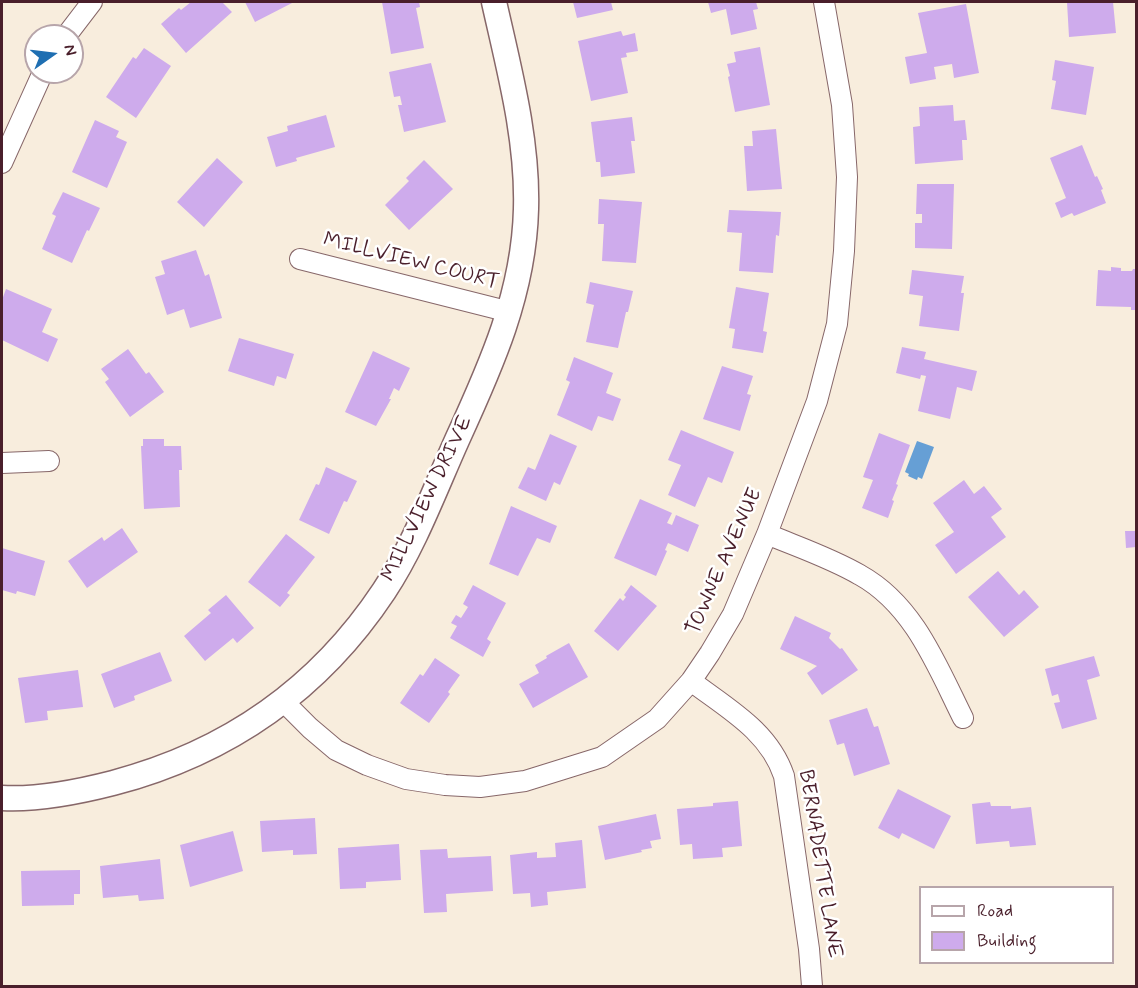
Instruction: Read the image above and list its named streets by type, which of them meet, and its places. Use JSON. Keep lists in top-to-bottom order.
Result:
{
  "streets": {
    "street": [
      "MILLVIEW COURT",
      "MILLVIEW DRIVE",
      "TOWNE AVENUE",
      "BERNADETTE LANE"
    ]
  },
  "crossings": [
    ["MILLVIEW COURT", "MILLVIEW DRIVE"],
    ["MILLVIEW DRIVE", "TOWNE AVENUE"],
    ["TOWNE AVENUE", "BERNADETTE LANE"]
  ],
  "legend": ["Road", "Building"],
  "north": "right"
}
